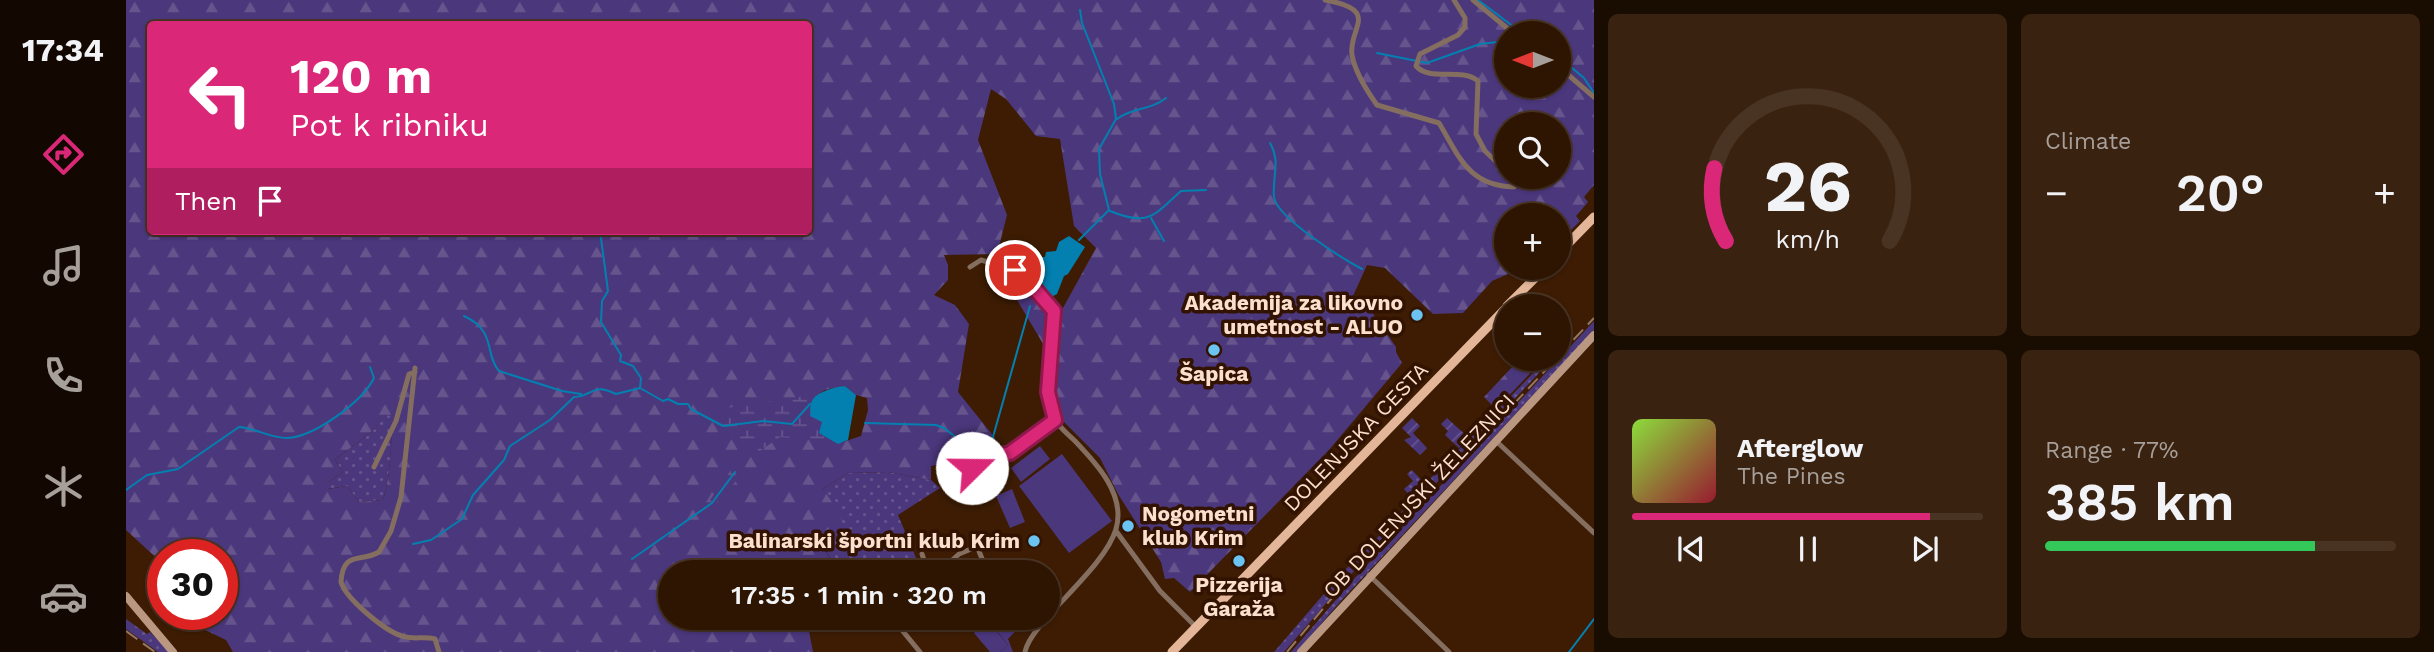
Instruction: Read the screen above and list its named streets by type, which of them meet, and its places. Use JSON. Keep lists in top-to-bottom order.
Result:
{
  "streets": {
    "main road": ["DOLENJSKA CESTA"],
    "street": ["OB DOLENJSKI ŽELEZNICI"]
  },
  "places": [
    "Akademija za likovno umetnost - ALUO",
    "Šapica",
    "Nogometni klub Krim",
    "Balinarski športni klub Krim",
    "Pizzerija Garaža"
  ],
  "north": "left",
  "page": {
    "tabs": "17:34",
    "tile": [
      "Climate",
      ["Range · 77%", "385 km"]
    ],
    "map_buttons": ["+", "−"],
    "turn": ["120 m", "Pot k ribniku"],
    "heat": ["−", "20°", "+"],
    "then": "Then",
    "song": ["Afterglow", "The Pines"],
    "limit": "30",
    "trip": "17:35 · 1 min · 320 m",
    "gauge": ["26", "km/h"]
  }
}
